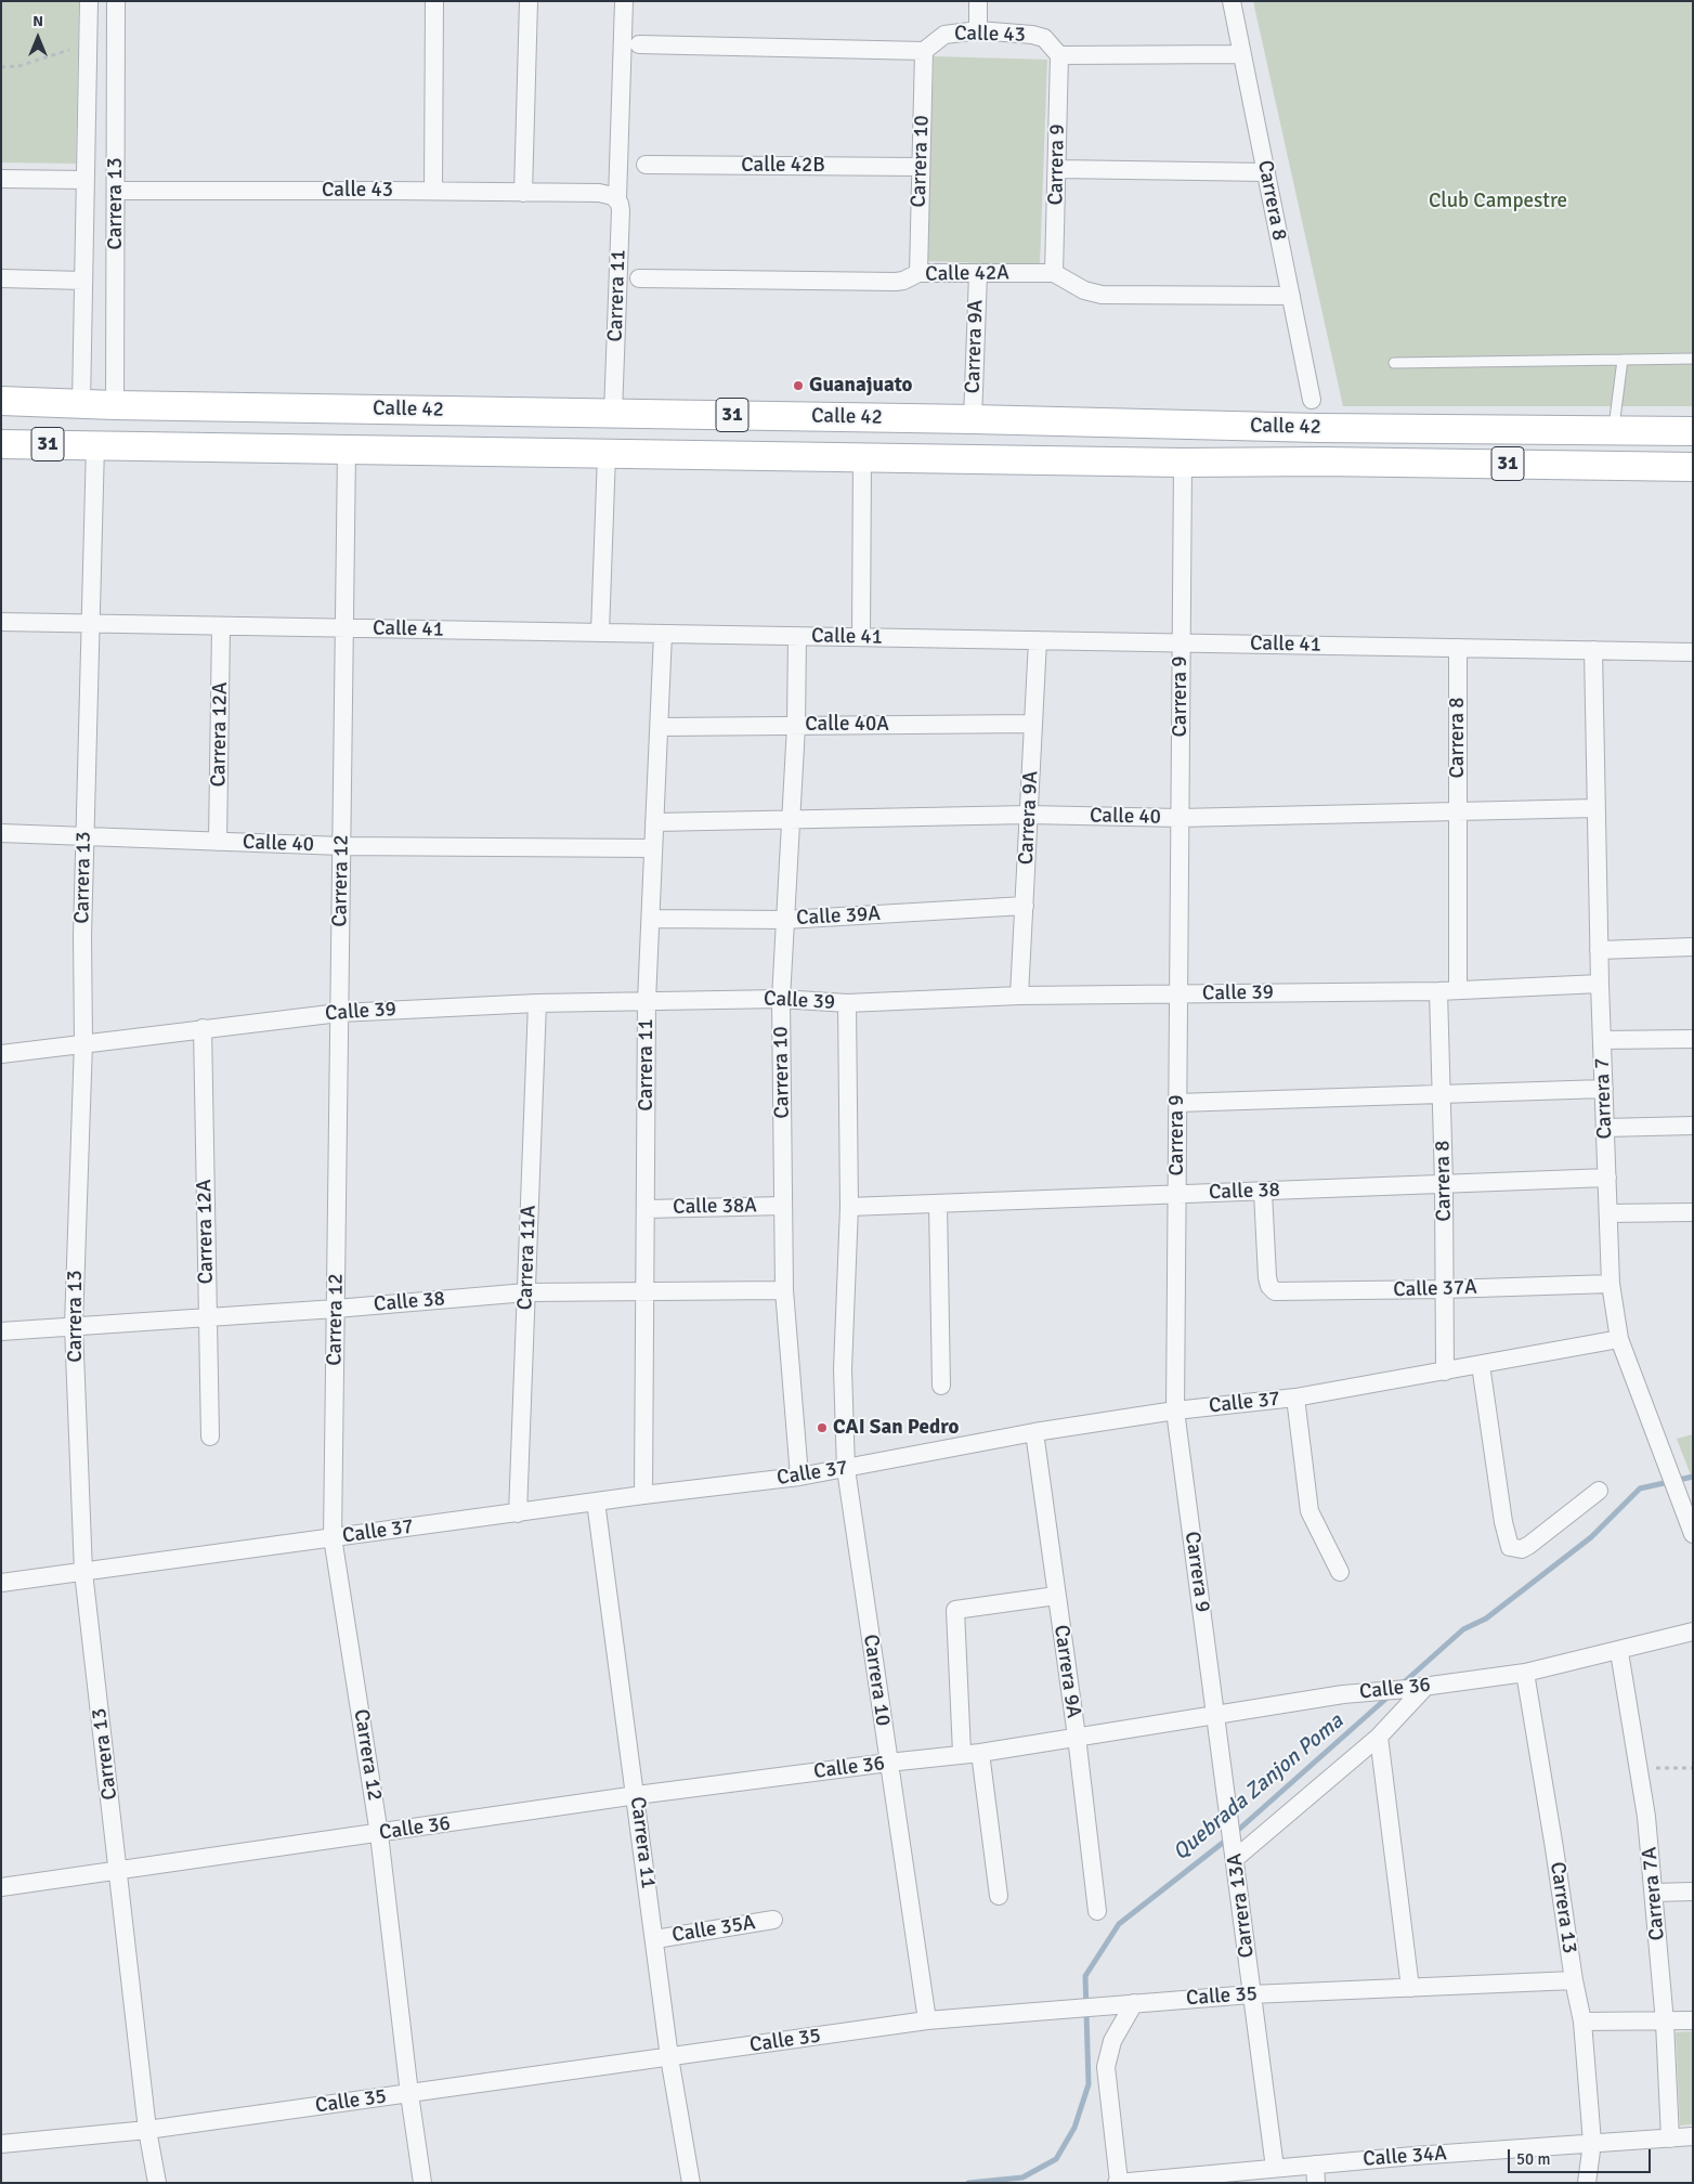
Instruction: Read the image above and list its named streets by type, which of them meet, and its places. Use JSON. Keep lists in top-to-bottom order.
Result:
{
  "streets": {
    "main road": ["Calle 42", "31"],
    "street": [
      "Calle 43",
      "Carrera 10",
      "Carrera 9",
      "Calle 42B",
      "Carrera 8",
      "Carrera 13",
      "Calle 42A",
      "Carrera 11",
      "Carrera 9A",
      "Calle 41",
      "Calle 40A",
      "Carrera 12A",
      "Calle 40",
      "Carrera 12",
      "Calle 39A",
      "Calle 39",
      "Carrera 7",
      "Calle 38",
      "Calle 38A",
      "Carrera 11A",
      "Calle 37A",
      "Calle 37",
      "Calle 36",
      "Carrera 7A",
      "Carrera 13A",
      "Calle 35A",
      "Calle 35",
      "Calle 34A"
    ]
  },
  "crossings": [
    ["Calle 43", "Carrera 10"],
    ["Calle 43", "Carrera 9"],
    ["Calle 43", "Carrera 13"],
    ["Calle 43", "Carrera 11"],
    ["Carrera 10", "Calle 42B"],
    ["Carrera 10", "Calle 42A"],
    ["Carrera 10", "Calle 41"],
    ["Carrera 10", "Calle 40A"],
    ["Carrera 10", "Calle 40"],
    ["Carrera 10", "Calle 39A"],
    ["Carrera 10", "Calle 39"],
    ["Carrera 10", "Calle 38"],
    ["Carrera 10", "Calle 38A"],
    ["Carrera 10", "Calle 37"],
    ["Carrera 10", "Calle 36"],
    ["Carrera 10", "Calle 35"],
    ["Carrera 9", "Calle 42A"],
    ["Carrera 9", "Calle 42"],
    ["Carrera 9", "Calle 41"],
    ["Carrera 9", "Calle 40"],
    ["Carrera 9", "Calle 39"],
    ["Carrera 9", "Calle 38"],
    ["Carrera 9", "Calle 37"],
    ["Carrera 9", "Calle 36"],
    ["Carrera 9", "Carrera 13A"],
    ["Carrera 8", "Calle 41"],
    ["Carrera 8", "Calle 40"],
    ["Carrera 8", "Calle 39"],
    ["Carrera 8", "Calle 38"],
    ["Carrera 8", "Calle 37A"],
    ["Carrera 8", "Calle 37"],
    ["Carrera 13", "Calle 42"],
    ["Carrera 13", "Calle 41"],
    ["Carrera 13", "Calle 40"],
    ["Carrera 13", "Calle 39"],
    ["Carrera 13", "Calle 38"],
    ["Carrera 13", "Calle 37"],
    ["Carrera 13", "Calle 36"],
    ["Carrera 13", "Calle 35"],
    ["Carrera 13", "Calle 34A"],
    ["Calle 42A", "Carrera 9A"],
    ["Carrera 11", "Calle 42"],
    ["Carrera 11", "Calle 41"],
    ["Carrera 11", "Calle 40A"],
    ["Carrera 11", "Calle 40"],
    ["Carrera 11", "Calle 39A"],
    ["Carrera 11", "Calle 39"],
    ["Carrera 11", "Calle 38"],
    ["Carrera 11", "Calle 38A"],
    ["Carrera 11", "Calle 37"],
    ["Carrera 11", "Calle 36"],
    ["Carrera 11", "Calle 35A"],
    ["Carrera 11", "Calle 35"],
    ["Carrera 9A", "Calle 42"],
    ["Carrera 9A", "Calle 41"],
    ["Carrera 9A", "Calle 40A"],
    ["Carrera 9A", "Calle 40"],
    ["Carrera 9A", "Calle 39A"],
    ["Carrera 9A", "Calle 39"],
    ["Carrera 9A", "Calle 37"],
    ["Carrera 9A", "Calle 36"],
    ["Calle 42", "Carrera 12"],
    ["Calle 41", "Carrera 12A"],
    ["Calle 41", "Carrera 12"],
    ["Calle 41", "Carrera 7"],
    ["Carrera 12A", "Calle 40"],
    ["Carrera 12A", "Calle 39"],
    ["Carrera 12A", "Calle 38"],
    ["Calle 40", "Carrera 12"],
    ["Calle 40", "Carrera 7"],
    ["Carrera 12", "Calle 39"],
    ["Carrera 12", "Calle 38"],
    ["Carrera 12", "Calle 37"],
    ["Carrera 12", "Calle 36"],
    ["Carrera 12", "Calle 35"],
    ["Calle 39", "Carrera 7"],
    ["Calle 39", "Carrera 11A"],
    ["Carrera 7", "Calle 38"],
    ["Carrera 7", "Calle 37A"],
    ["Carrera 7", "Calle 37"],
    ["Calle 38", "Carrera 11A"],
    ["Calle 38", "Calle 37A"],
    ["Carrera 11A", "Calle 37"],
    ["Calle 36", "Carrera 7A"],
    ["Carrera 7A", "Calle 34A"],
    ["Carrera 13A", "Calle 35"],
    ["Carrera 13A", "Calle 34A"]
  ],
  "water": ["Quebrada Zanjon Poma"],
  "parks": ["Club Campestre"],
  "places": ["Guanajuato", "CAI San Pedro"],
  "scale_bar": "50 m",
  "north": "top"
}
